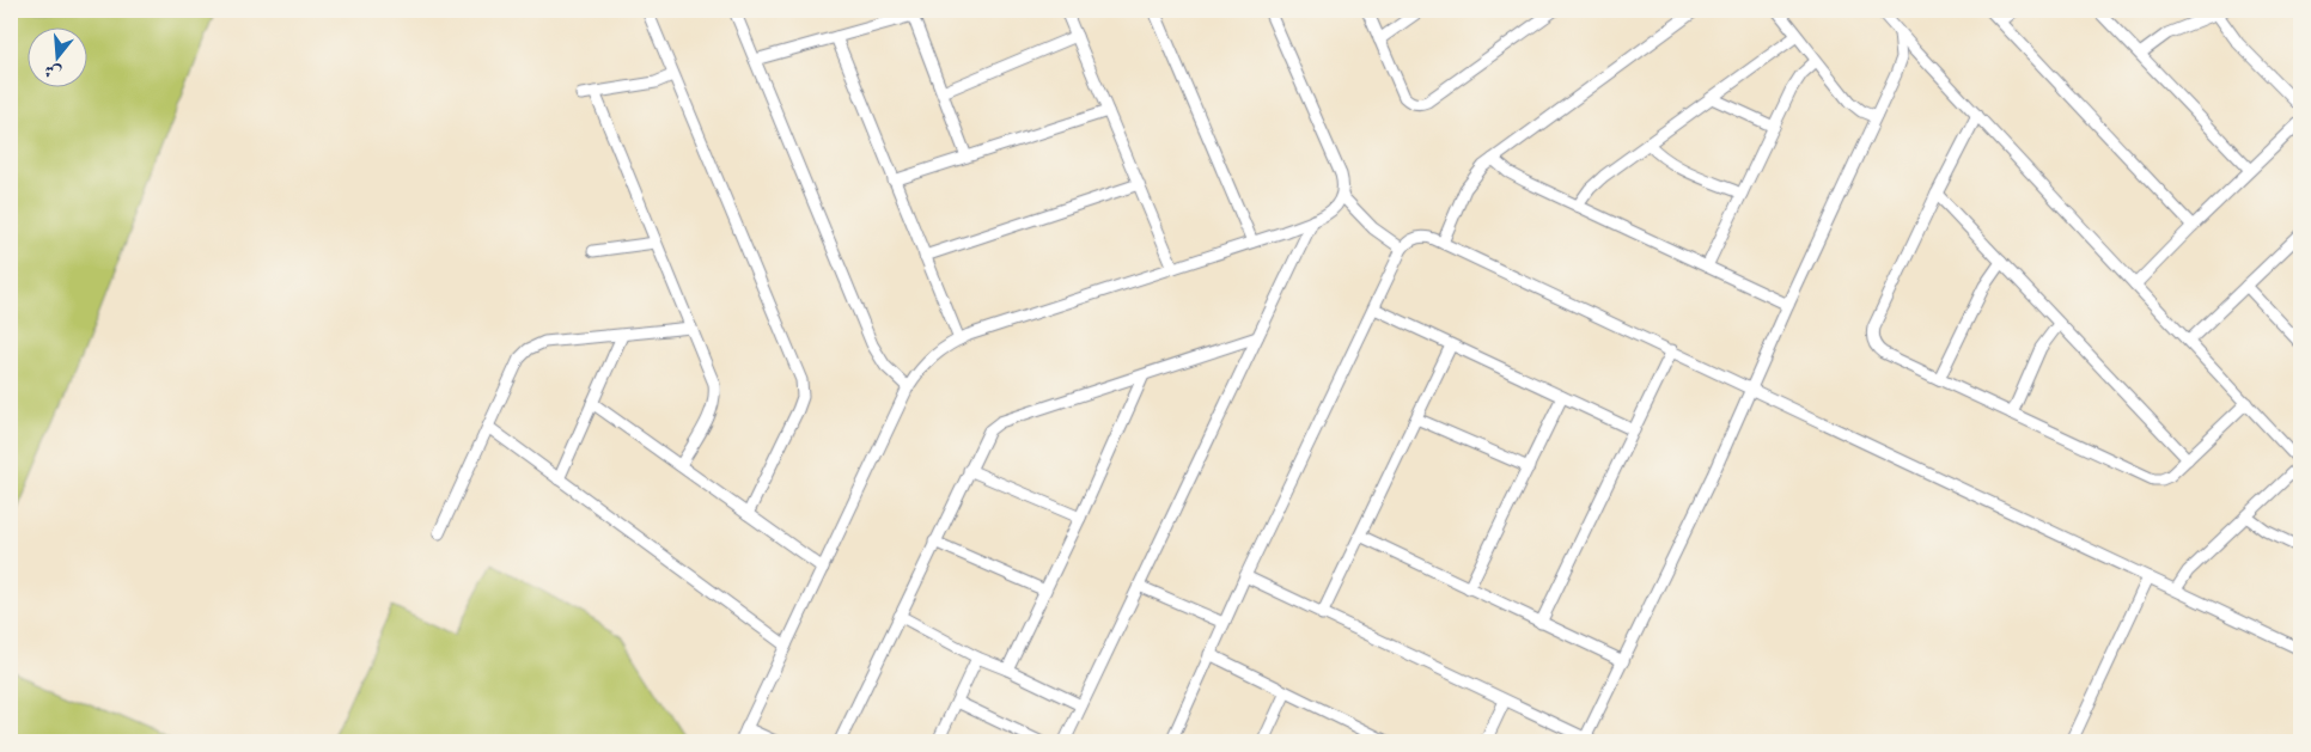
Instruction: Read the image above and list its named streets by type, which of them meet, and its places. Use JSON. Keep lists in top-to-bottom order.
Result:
{
  "north": "bottom"
}
